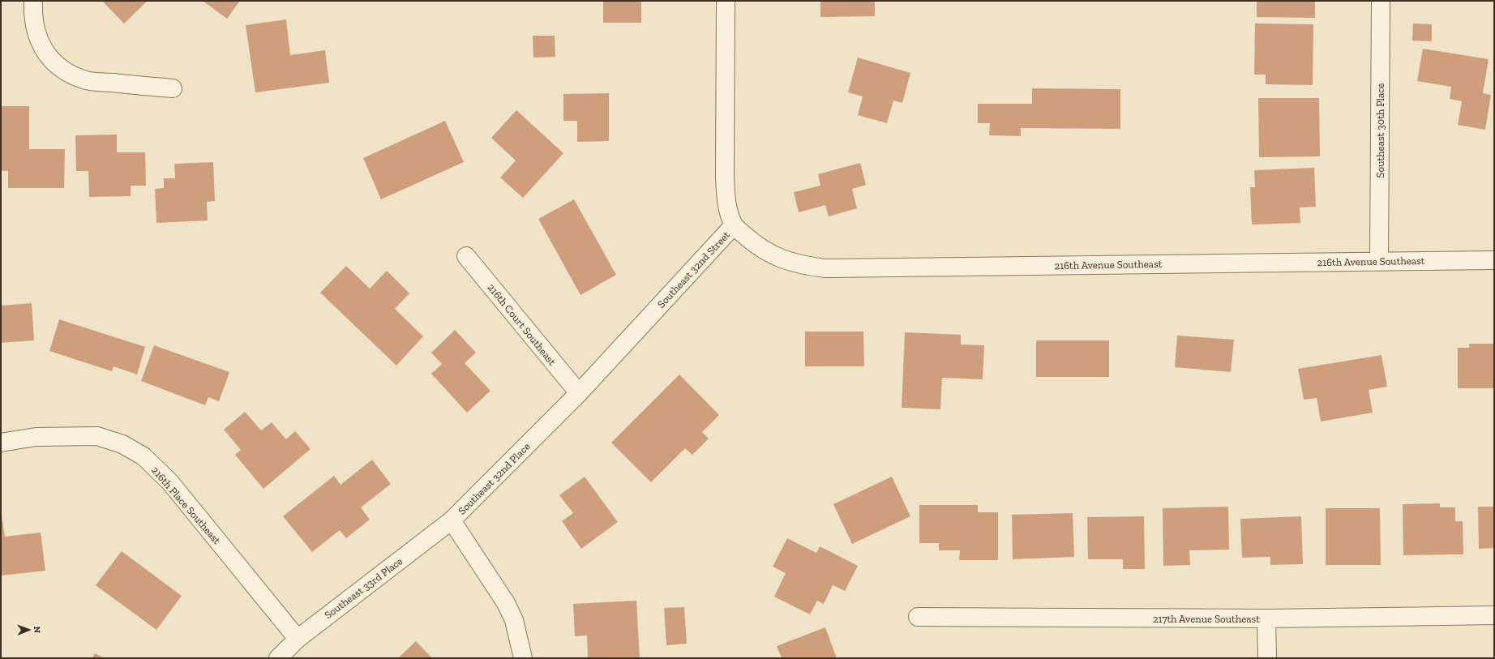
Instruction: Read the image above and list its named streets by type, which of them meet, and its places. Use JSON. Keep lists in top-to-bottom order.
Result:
{
  "streets": {
    "street": [
      "Southeast 30th Place",
      "216th Avenue Southeast",
      "Southeast 32nd Street",
      "216th Court Southeast",
      "Southeast 32nd Place",
      "216th Place Southeast",
      "Southeast 33rd Place",
      "217th Avenue Southeast"
    ]
  },
  "crossings": [
    ["Southeast 30th Place", "216th Avenue Southeast"],
    ["216th Avenue Southeast", "Southeast 32nd Street"],
    ["Southeast 32nd Street", "216th Court Southeast"],
    ["Southeast 32nd Street", "Southeast 32nd Place"],
    ["216th Court Southeast", "Southeast 32nd Place"],
    ["Southeast 32nd Place", "Southeast 33rd Place"],
    ["216th Place Southeast", "Southeast 33rd Place"]
  ],
  "north": "right"
}
